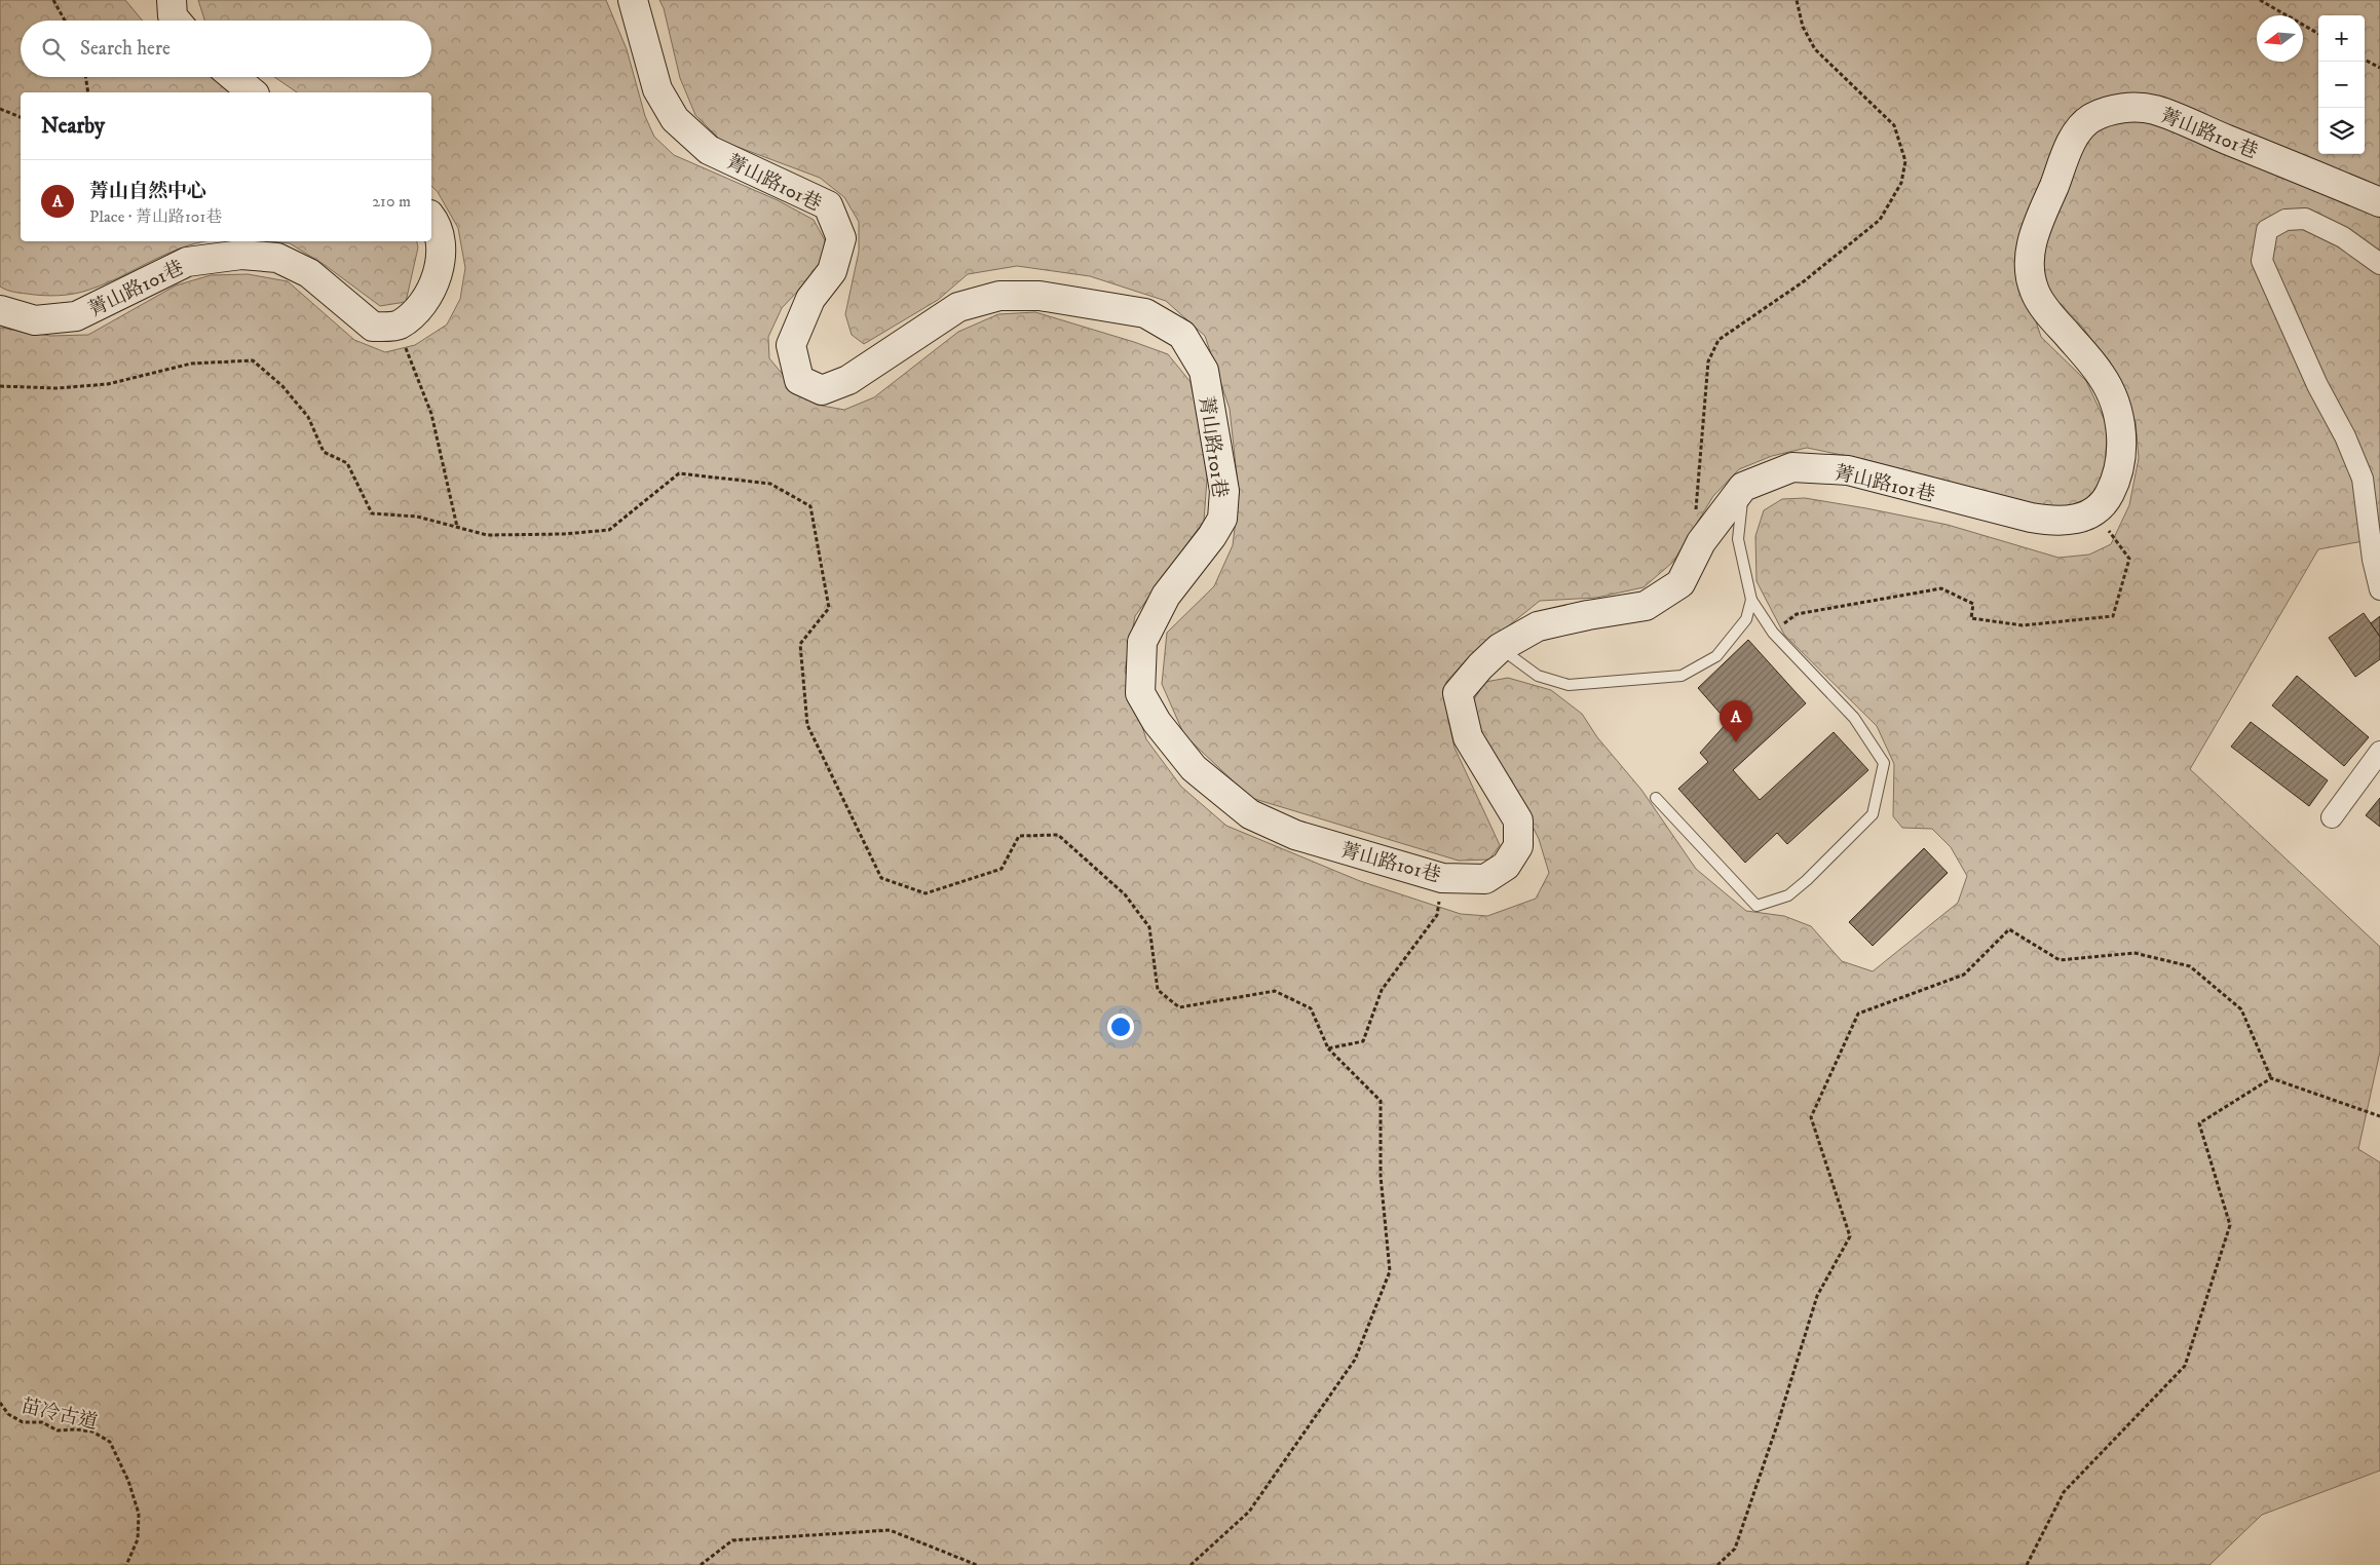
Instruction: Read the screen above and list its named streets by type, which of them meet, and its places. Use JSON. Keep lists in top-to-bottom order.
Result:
{
  "streets": {
    "street": ["菁山路101巷"],
    "path": ["苗冷古道"]
  },
  "north": "left",
  "page": {
    "map_buttons": ["+", "−"],
    "search": "Search here",
    "heading": "Nearby",
    "list": [
      {
        "mark": "A",
        "name": "菁山自然中心",
        "note": "Place · 菁山路101巷",
        "value": "210 m"
      }
    ],
    "pins": "A"
  }
}
